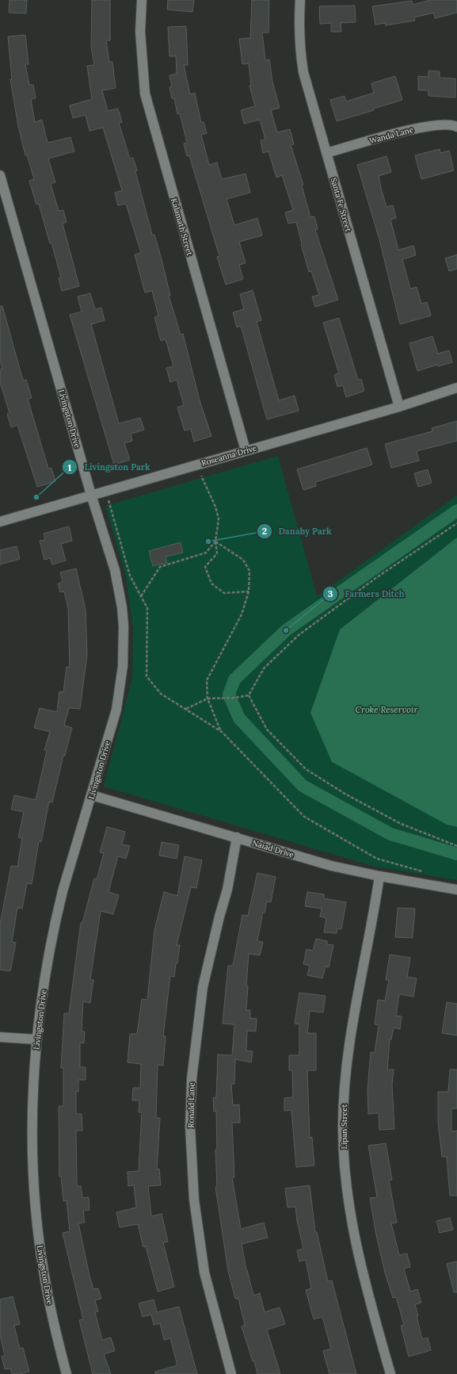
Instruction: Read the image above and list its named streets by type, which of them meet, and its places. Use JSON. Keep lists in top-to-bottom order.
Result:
{
  "streets": {
    "street": [
      "Wanda Lane",
      "Santa Fe Street",
      "Kalamath Street",
      "Livingston Drive",
      "Roseanna Drive",
      "Naiad Drive",
      "Ronald Lane",
      "Lipan Street"
    ]
  },
  "crossings": [
    ["Wanda Lane", "Santa Fe Street"],
    ["Santa Fe Street", "Roseanna Drive"],
    ["Kalamath Street", "Roseanna Drive"],
    ["Livingston Drive", "Roseanna Drive"],
    ["Livingston Drive", "Naiad Drive"],
    ["Naiad Drive", "Ronald Lane"],
    ["Naiad Drive", "Lipan Street"]
  ],
  "water": ["Croke Reservoir"],
  "places": ["Livingston Park", "Danahy Park", "Farmers Ditch"]
}
